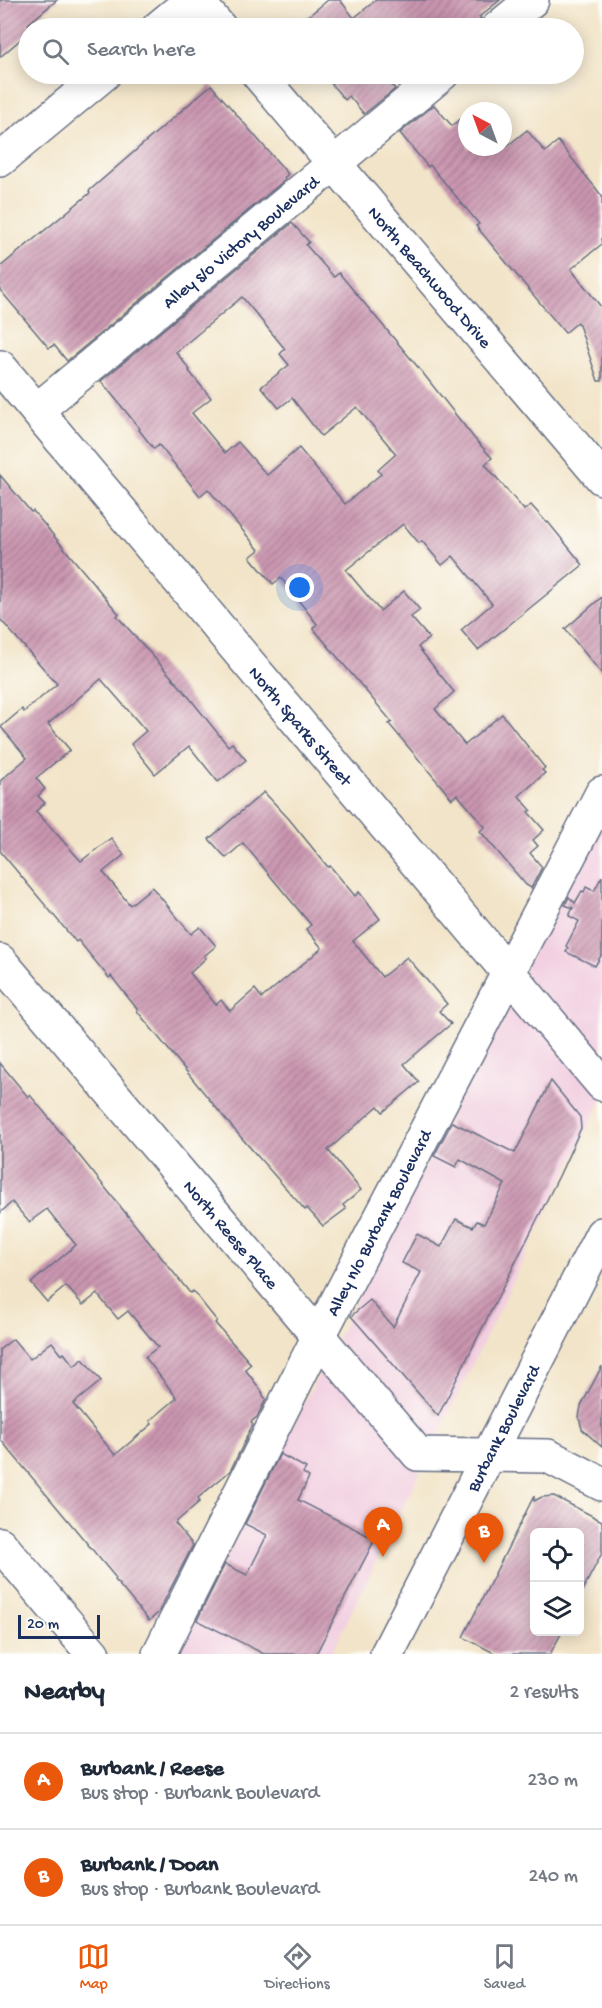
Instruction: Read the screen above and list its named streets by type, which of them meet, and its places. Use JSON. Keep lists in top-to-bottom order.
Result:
{
  "streets": {
    "street": [
      "Alley s/o Victory Boulevard",
      "North Beachwood Drive",
      "North Sparks Street",
      "Alley n/o Burbank Boulevard",
      "North Reese Place",
      "Burbank Boulevard"
    ]
  },
  "crossings": [
    ["Alley s/o Victory Boulevard", "North Beachwood Drive"],
    ["Alley s/o Victory Boulevard", "North Sparks Street"],
    ["North Sparks Street", "Alley n/o Burbank Boulevard"],
    ["Alley n/o Burbank Boulevard", "North Reese Place"],
    ["North Reese Place", "Burbank Boulevard"]
  ],
  "scale_bar": "20 m",
  "north": "top left",
  "page": {
    "search": "Search here",
    "pins": ["A", "B"],
    "scale": "20 m",
    "heading": ["Nearby", "2 results"],
    "list": [
      {
        "mark": "A",
        "name": "Burbank / Reese",
        "note": "Bus stop · Burbank Boulevard",
        "value": "230 m"
      },
      {
        "mark": "B",
        "name": "Burbank / Doan",
        "note": "Bus stop · Burbank Boulevard",
        "value": "240 m"
      }
    ],
    "nav": ["Map", "Directions", "Saved"]
  }
}
